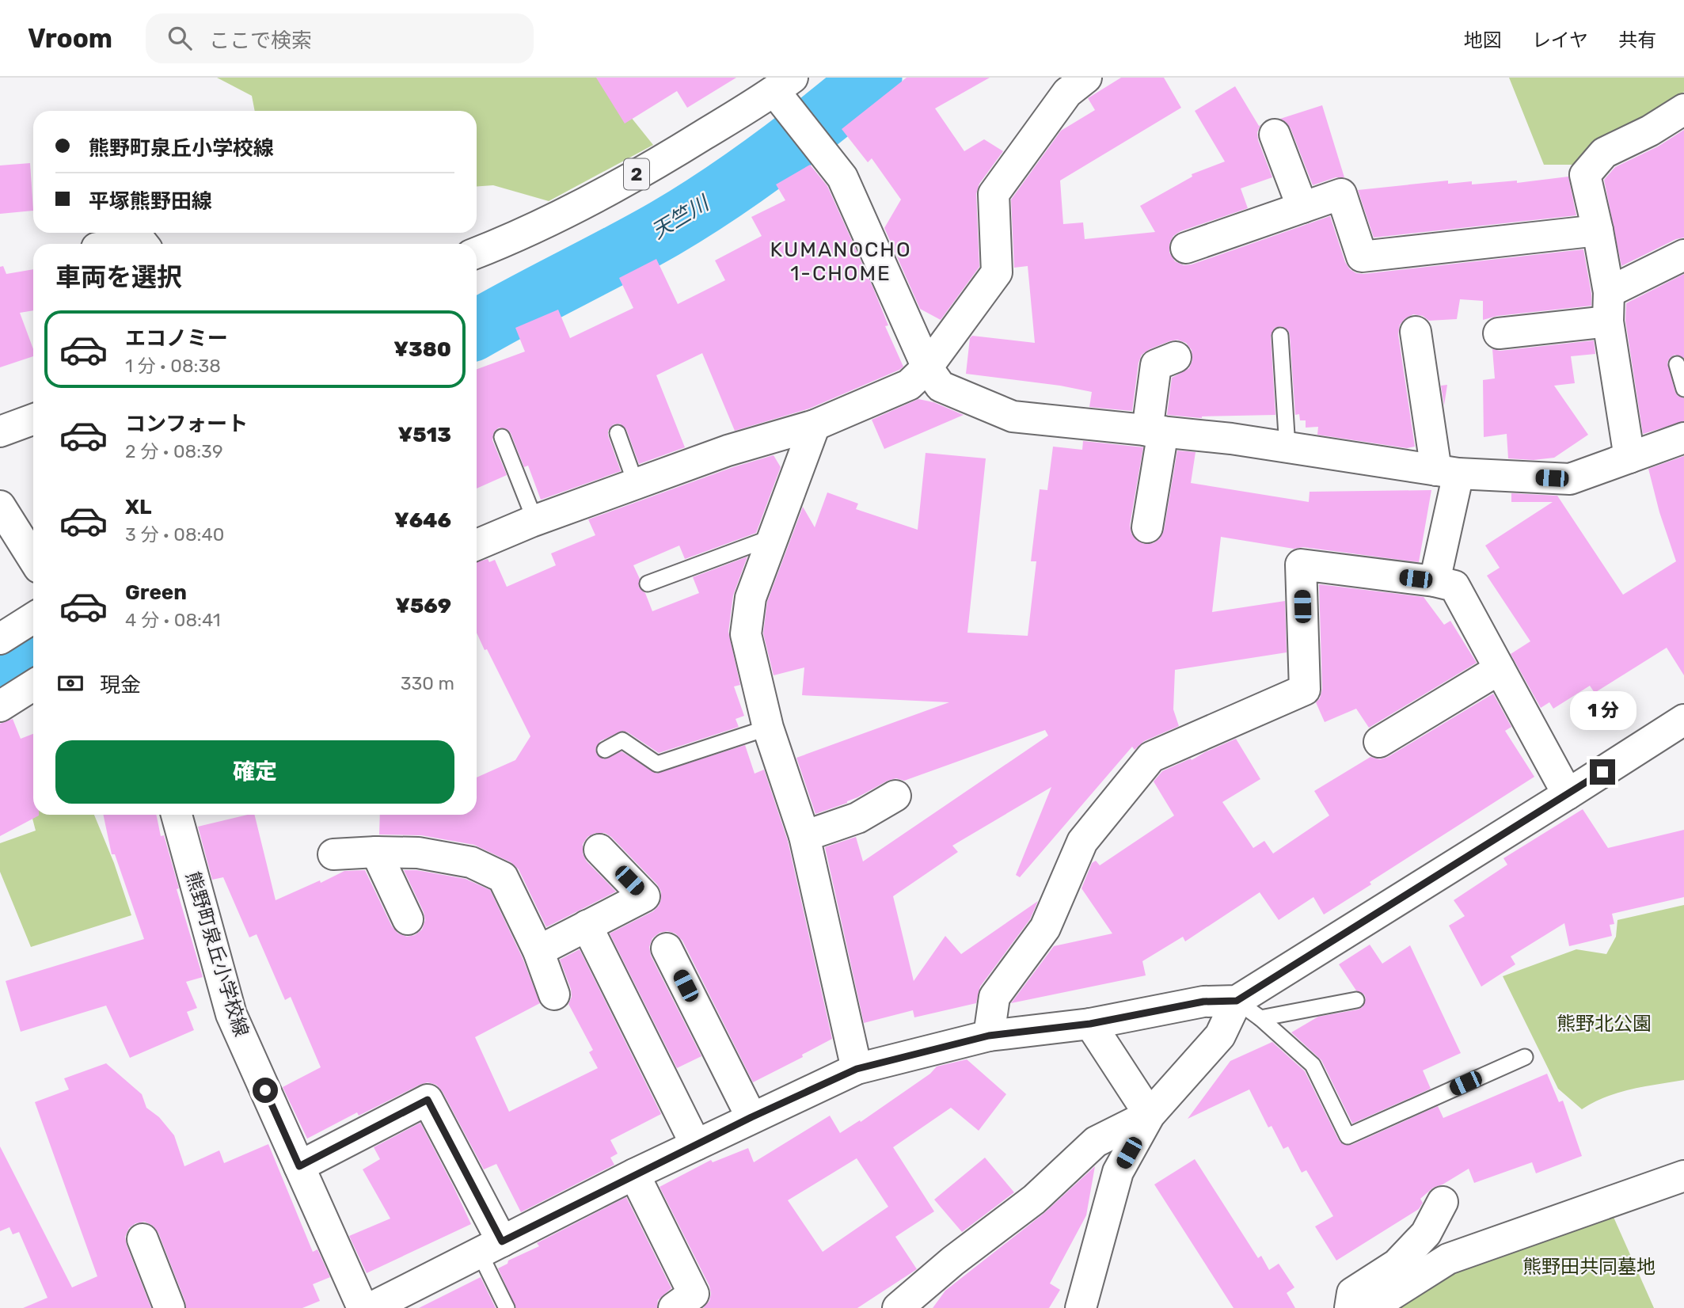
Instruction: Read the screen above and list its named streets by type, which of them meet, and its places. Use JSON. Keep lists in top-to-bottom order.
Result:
{
  "streets": {
    "street": ["2", "熊野町泉丘小学校線"]
  },
  "districts": ["KUMANOCHO 1-CHOME"],
  "water": ["天竺川"],
  "parks": ["熊野北公園", "熊野田共同墓地"],
  "page": {
    "header": "Vroom",
    "search": "ここで検索",
    "nav": ["地図", "レイヤ", "共有"],
    "banner": ["熊野町泉丘小学校線", "平塚熊野田線"],
    "heading": "車両を選択",
    "list": [
      {
        "name": "エコノミー",
        "note": "1 分 · 08:38",
        "value": "¥380"
      },
      {
        "name": "コンフォート",
        "note": "2 分 · 08:39",
        "value": "¥513"
      },
      {
        "name": "XL",
        "note": "3 分 · 08:40",
        "value": "¥646"
      },
      {
        "name": "Green",
        "note": "4 分 · 08:41",
        "value": "¥569"
      }
    ],
    "pay": ["現金", "330 m"],
    "bubble": "1 分",
    "buttons": "確定"
  }
}
